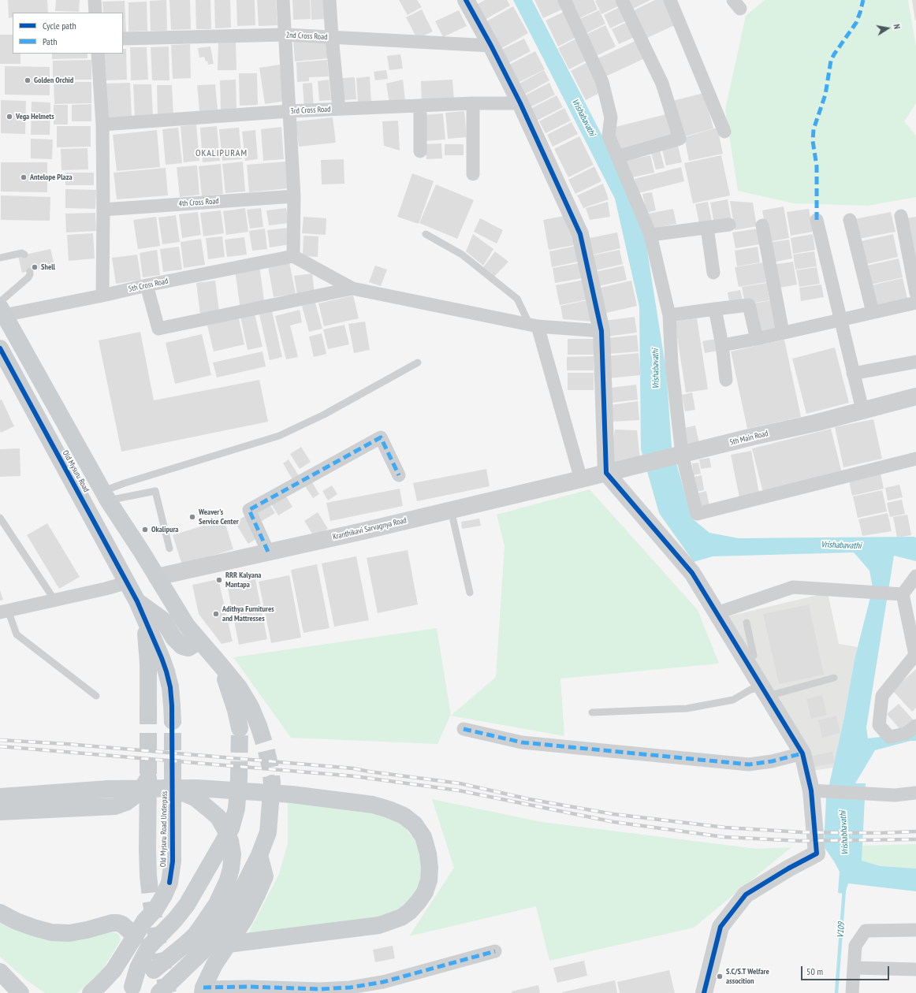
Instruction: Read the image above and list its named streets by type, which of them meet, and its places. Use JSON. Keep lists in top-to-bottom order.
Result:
{
  "streets": {
    "main road": ["Old Mysuru Road", "Old Mysuru Road Underpass"],
    "street": [
      "2nd Cross Road",
      "3rd Cross Road",
      "4th Cross Road",
      "5th Cross Road",
      "5th Main Road",
      "Kranthikavi Sarvagnya Road"
    ]
  },
  "crossings": [
    ["5th Cross Road", "Old Mysuru Road"],
    ["5th Main Road", "Kranthikavi Sarvagnya Road"],
    ["Old Mysuru Road", "Kranthikavi Sarvagnya Road"]
  ],
  "districts": ["OKALIPURAM"],
  "water": ["Vrishabavathi", "Vrishabhavathi", "V109"],
  "places": [
    "Golden Orchid",
    "Vega Helmets",
    "Antelope Plaza",
    "Shell",
    "Weaver's Service Center",
    "Okalipura",
    "RRR Kalyana Mantapa",
    "Adithya Furnitures and Mattresses",
    "S.C/S.T Welfare assocition"
  ],
  "legend": ["Cycle path", "Path"],
  "scale_bar": "50 m",
  "north": "right"
}
